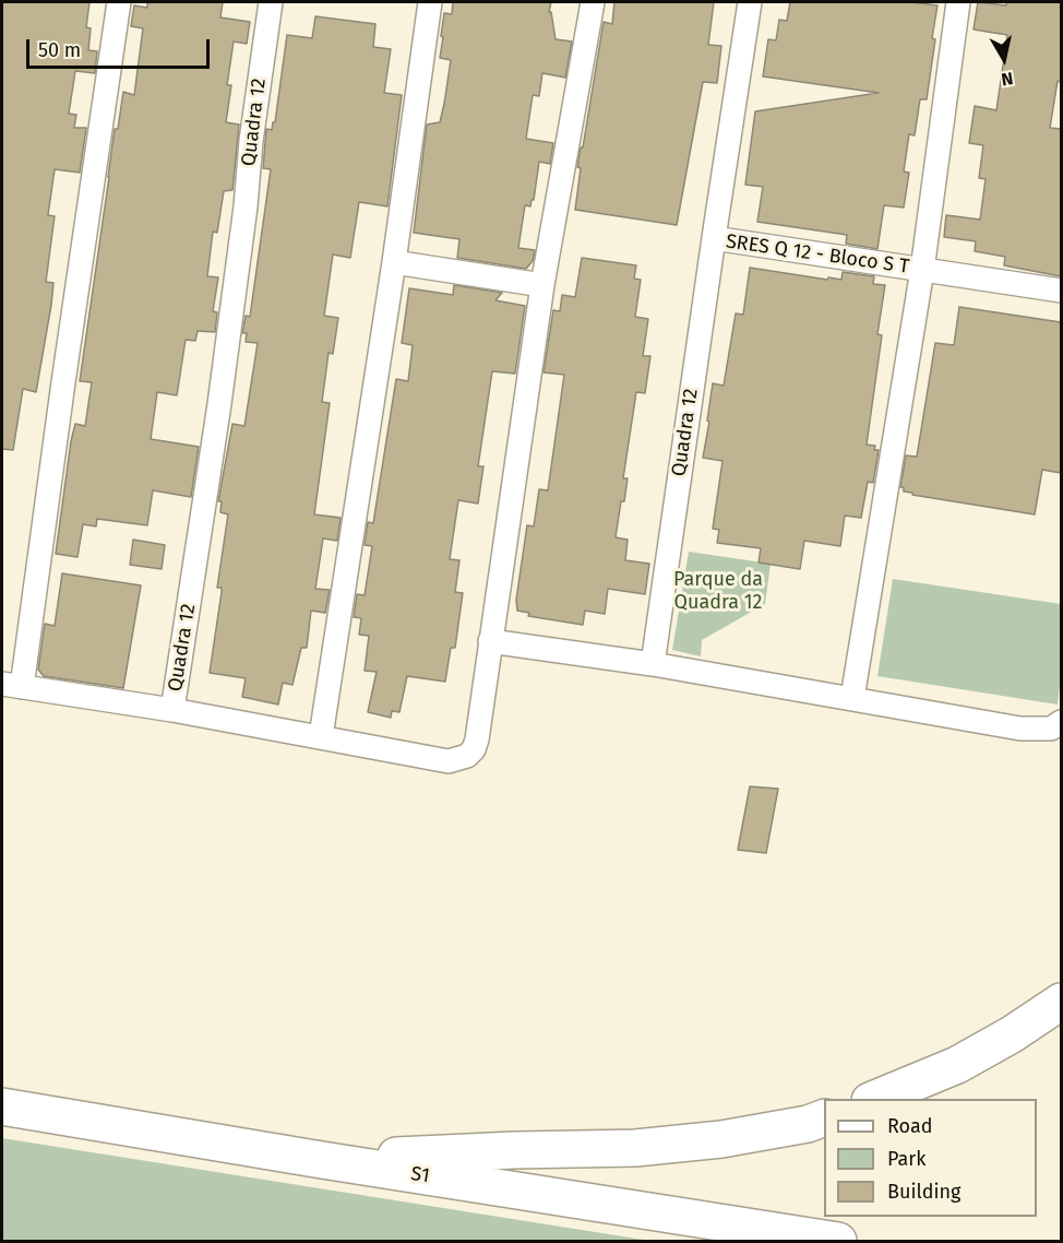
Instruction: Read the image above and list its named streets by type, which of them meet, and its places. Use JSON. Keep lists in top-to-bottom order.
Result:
{
  "streets": {
    "highway": ["S1"],
    "street": ["Quadra 12", "SRES Q 12 - Bloco S T"]
  },
  "crossings": [
    ["Quadra 12", "SRES Q 12 - Bloco S T"]
  ],
  "parks": ["Parque da Quadra 12"],
  "legend": ["Road", "Park", "Building"],
  "scale_bar": "50 m",
  "north": "bottom"
}
